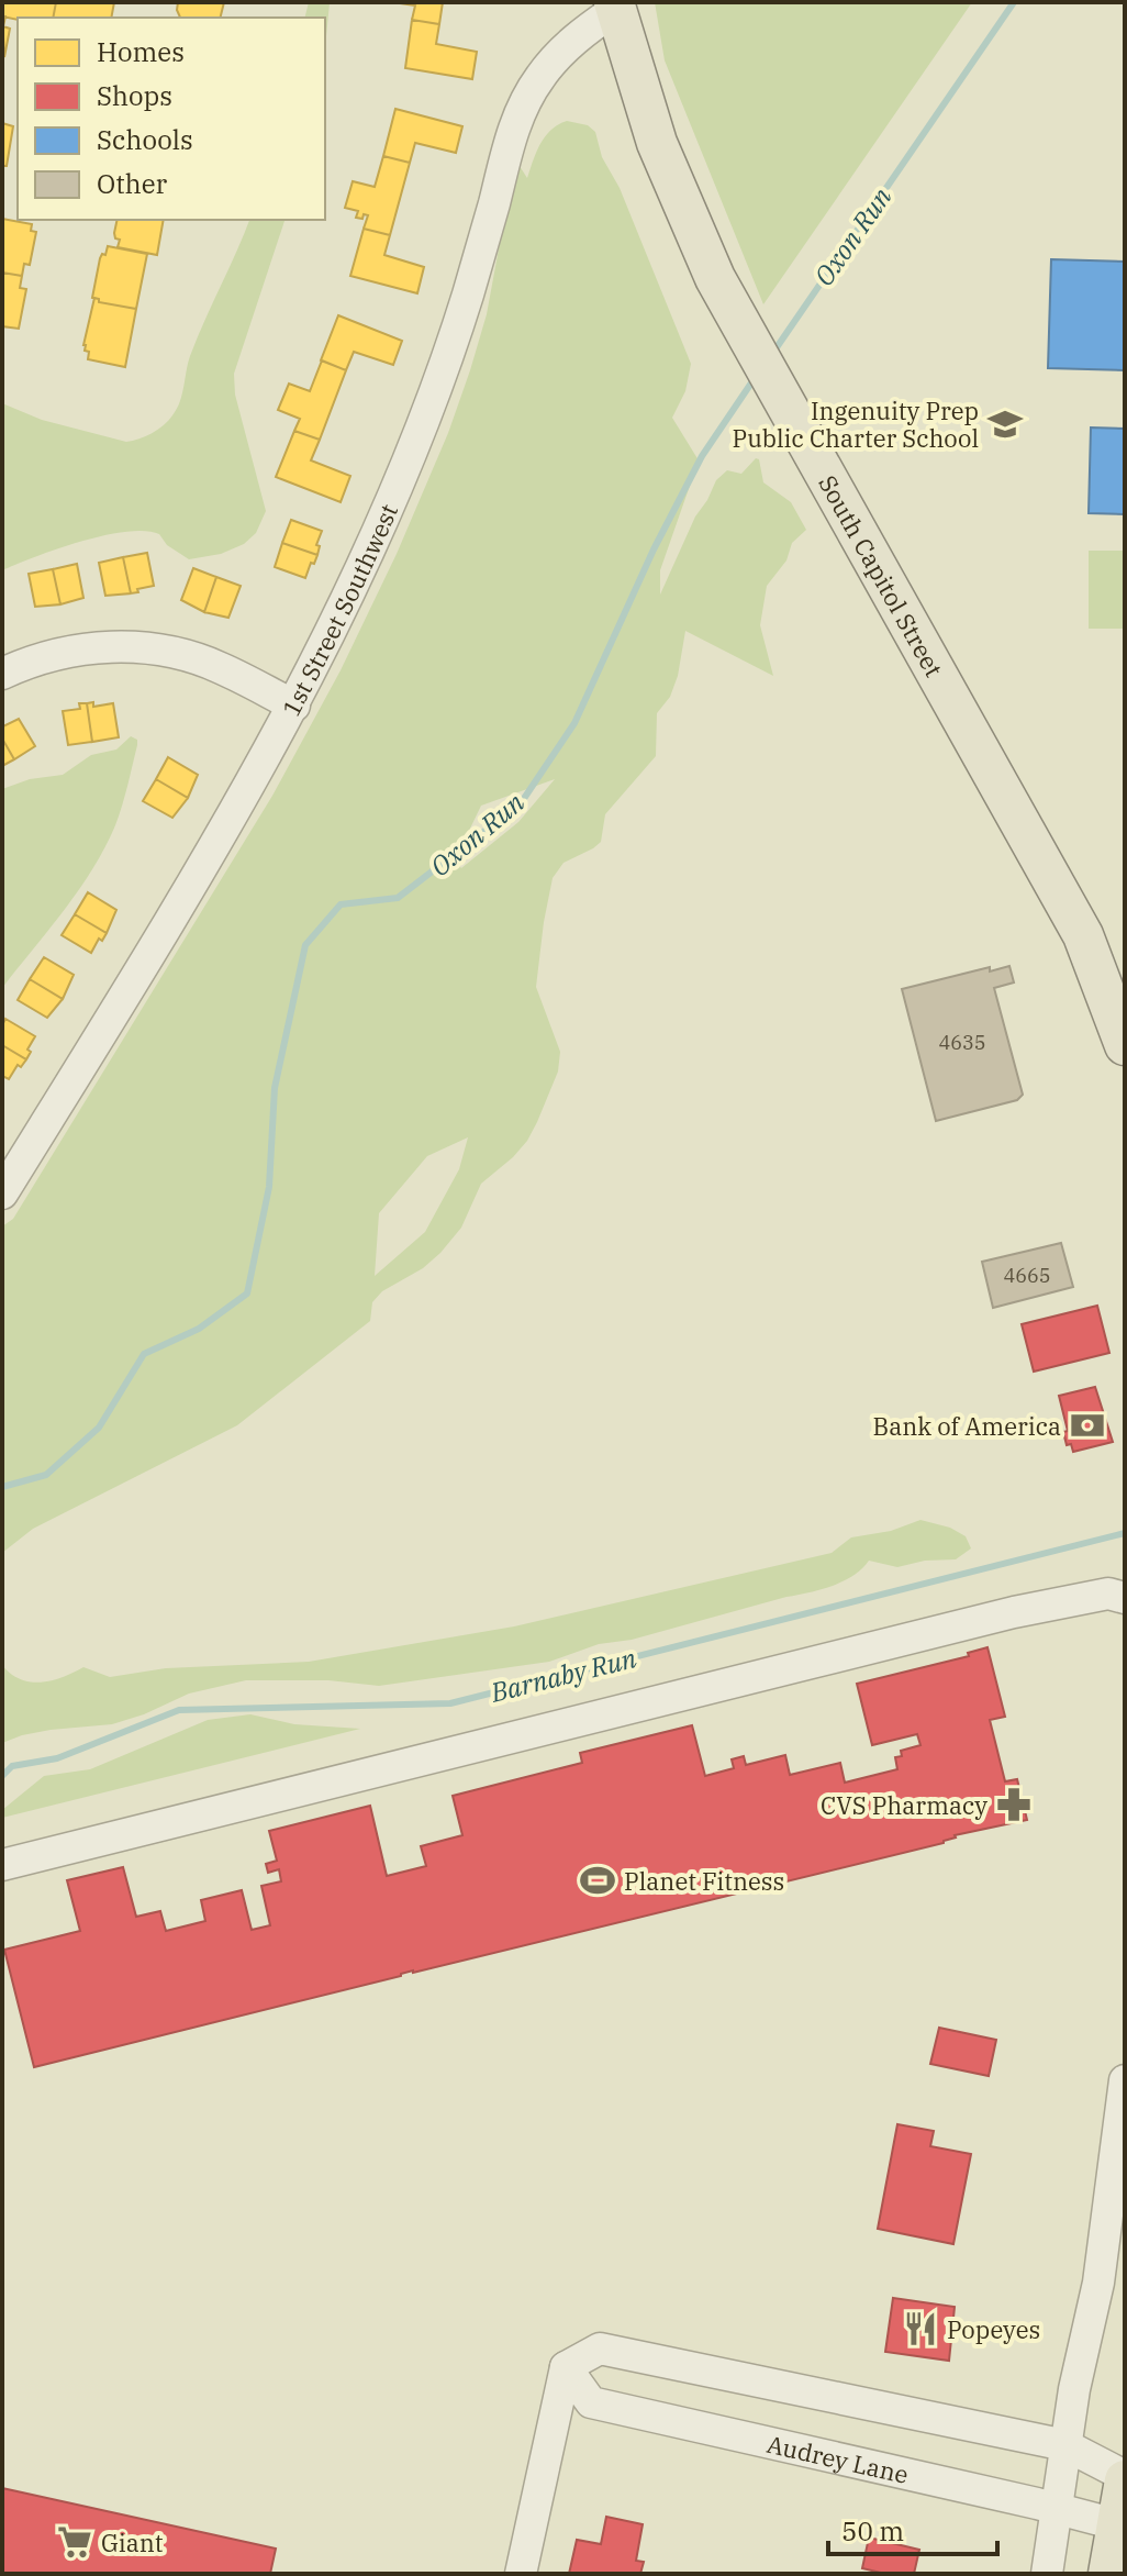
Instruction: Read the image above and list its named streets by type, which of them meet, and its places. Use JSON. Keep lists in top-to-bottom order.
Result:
{
  "streets": {
    "main road": ["South Capitol Street"],
    "street": ["1st Street Southwest", "Audrey Lane"]
  },
  "crossings": [
    ["South Capitol Street", "1st Street Southwest"]
  ],
  "water": ["Oxon Run", "Barnaby Run"],
  "places": {
    "school or university": ["Ingenuity Prep Public Charter School"],
    "bank": ["Bank of America"],
    "pharmacy": ["CVS Pharmacy"],
    "sports": ["Planet Fitness"],
    "restaurant": ["Popeyes"],
    "supermarket": ["Giant"]
  },
  "house_numbers": ["4635", "4665"],
  "legend": [
    "Homes",
    "Shops",
    "Schools",
    "Other"
  ],
  "scale_bar": "50 m"
}
